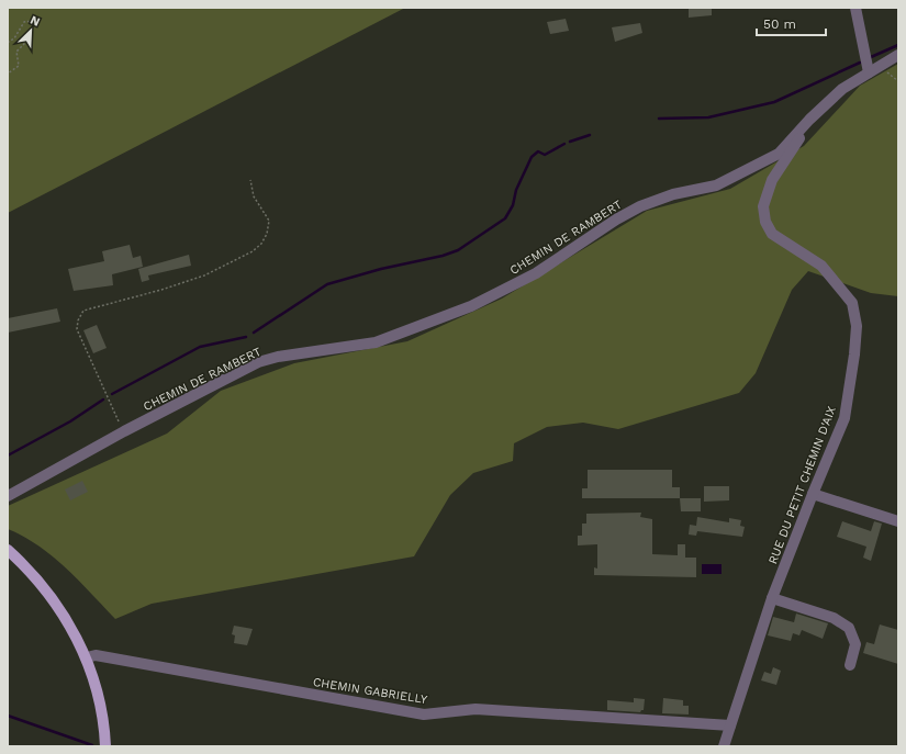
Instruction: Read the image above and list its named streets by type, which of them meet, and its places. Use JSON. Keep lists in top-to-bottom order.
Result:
{
  "streets": {
    "street": ["CHEMIN DE RAMBERT", "RUE DU PETIT CHEMIN D'AIX", "CHEMIN GABRIELLY"]
  },
  "crossings": [
    ["CHEMIN DE RAMBERT", "RUE DU PETIT CHEMIN D'AIX"],
    ["RUE DU PETIT CHEMIN D'AIX", "CHEMIN GABRIELLY"]
  ],
  "scale_bar": "50 m",
  "north": "top right"
}
